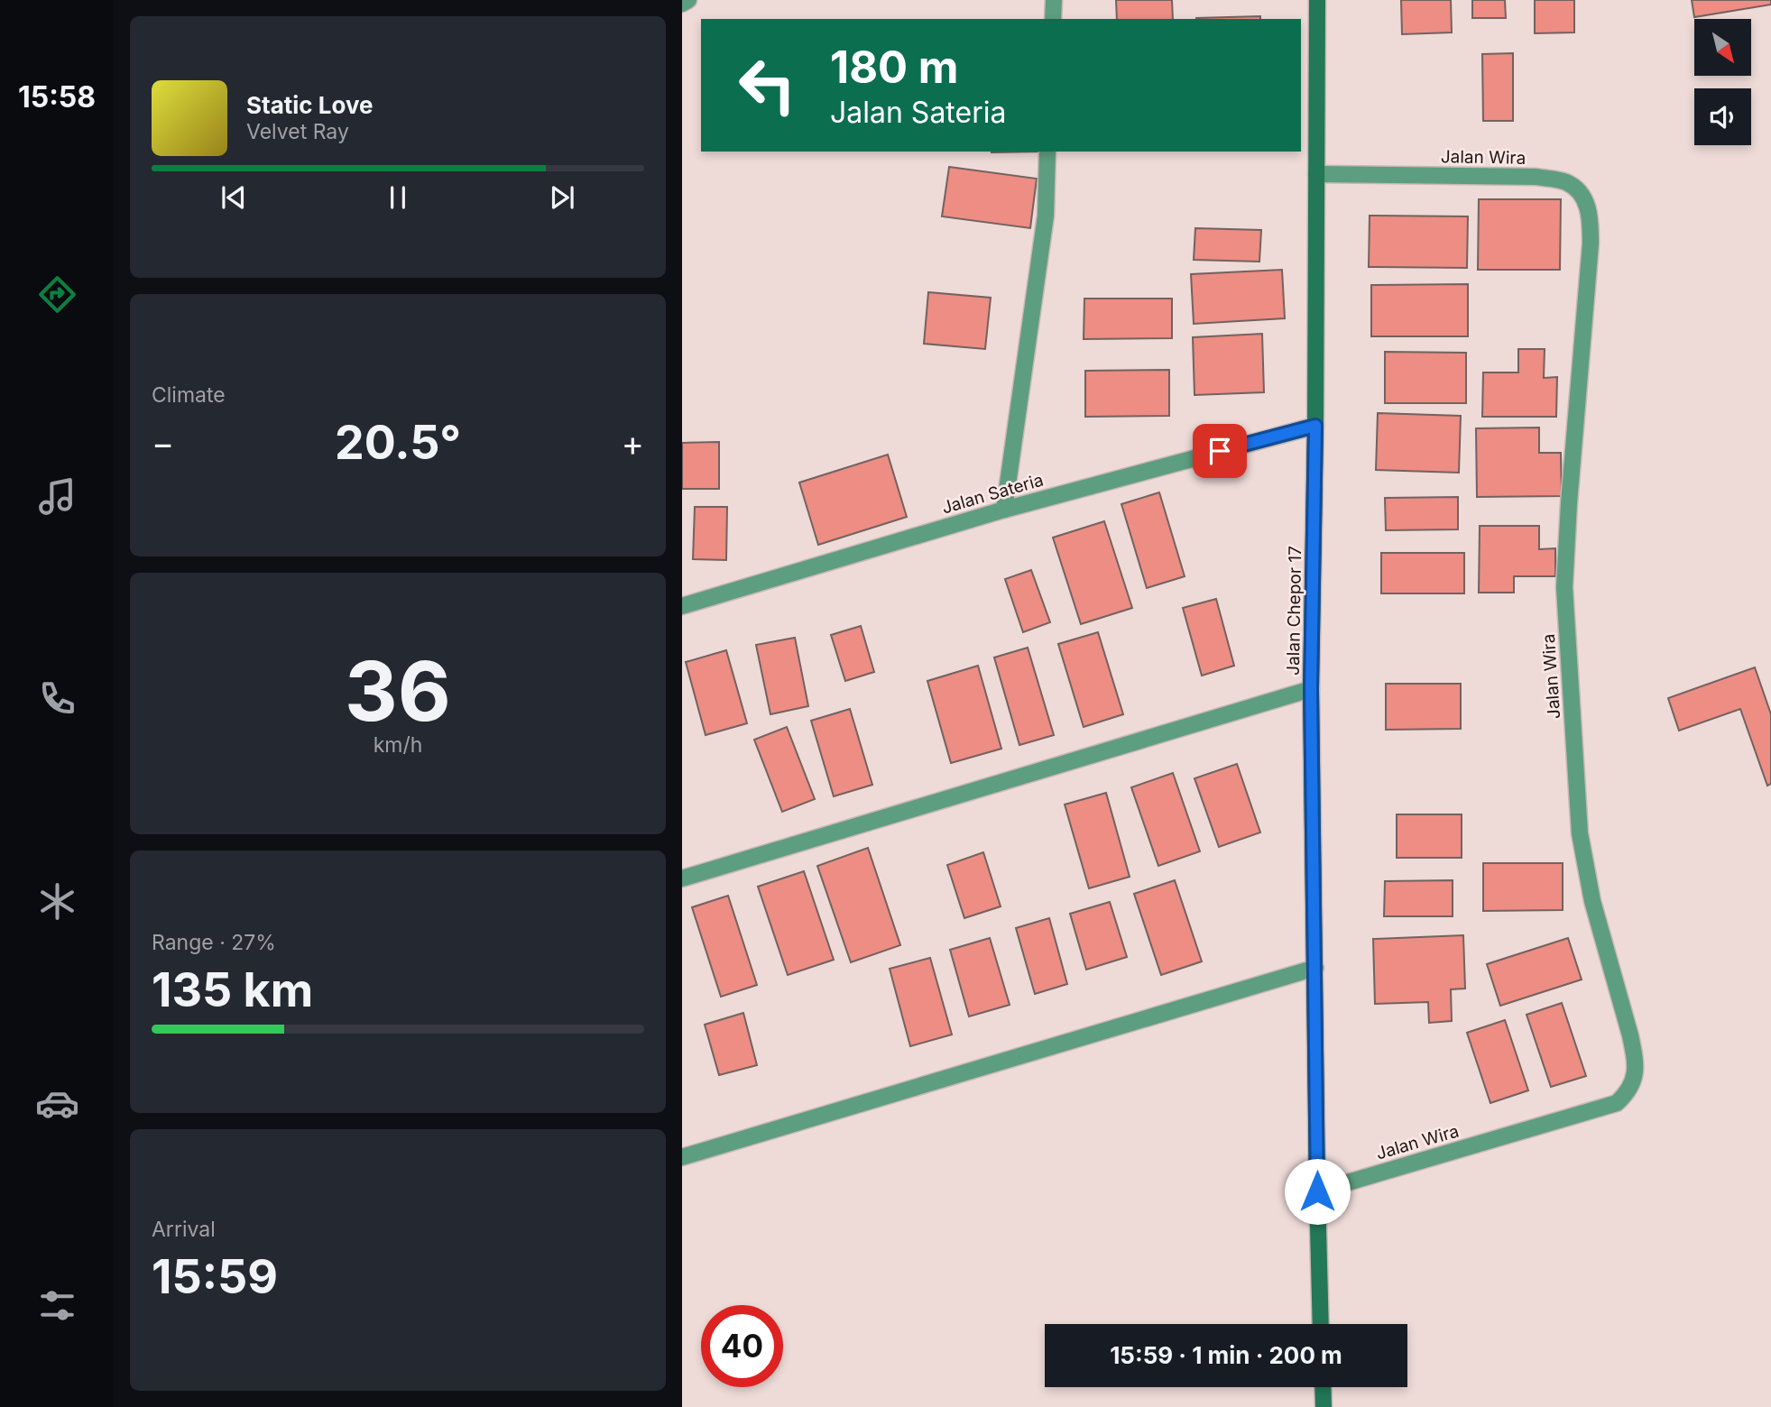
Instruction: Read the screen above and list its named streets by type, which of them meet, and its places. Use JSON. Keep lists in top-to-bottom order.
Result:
{
  "streets": {
    "street": ["Jalan Wira", "Jalan Sateria", "Jalan Chepor 17"]
  },
  "crossings": [
    ["Jalan Wira", "Jalan Chepor 17"],
    ["Jalan Sateria", "Jalan Chepor 17"]
  ],
  "north": "bottom right",
  "page": {
    "tabs": "15:58",
    "turn": ["180 m", "Jalan Sateria"],
    "song": ["Static Love", "Velvet Ray"],
    "tile": [
      "Climate",
      ["36", "km/h"],
      ["Range · 27%", "135 km"],
      ["Arrival", "15:59"]
    ],
    "heat": ["−", "20.5°", "+"],
    "limit": "40",
    "trip": "15:59 · 1 min · 200 m"
  }
}
